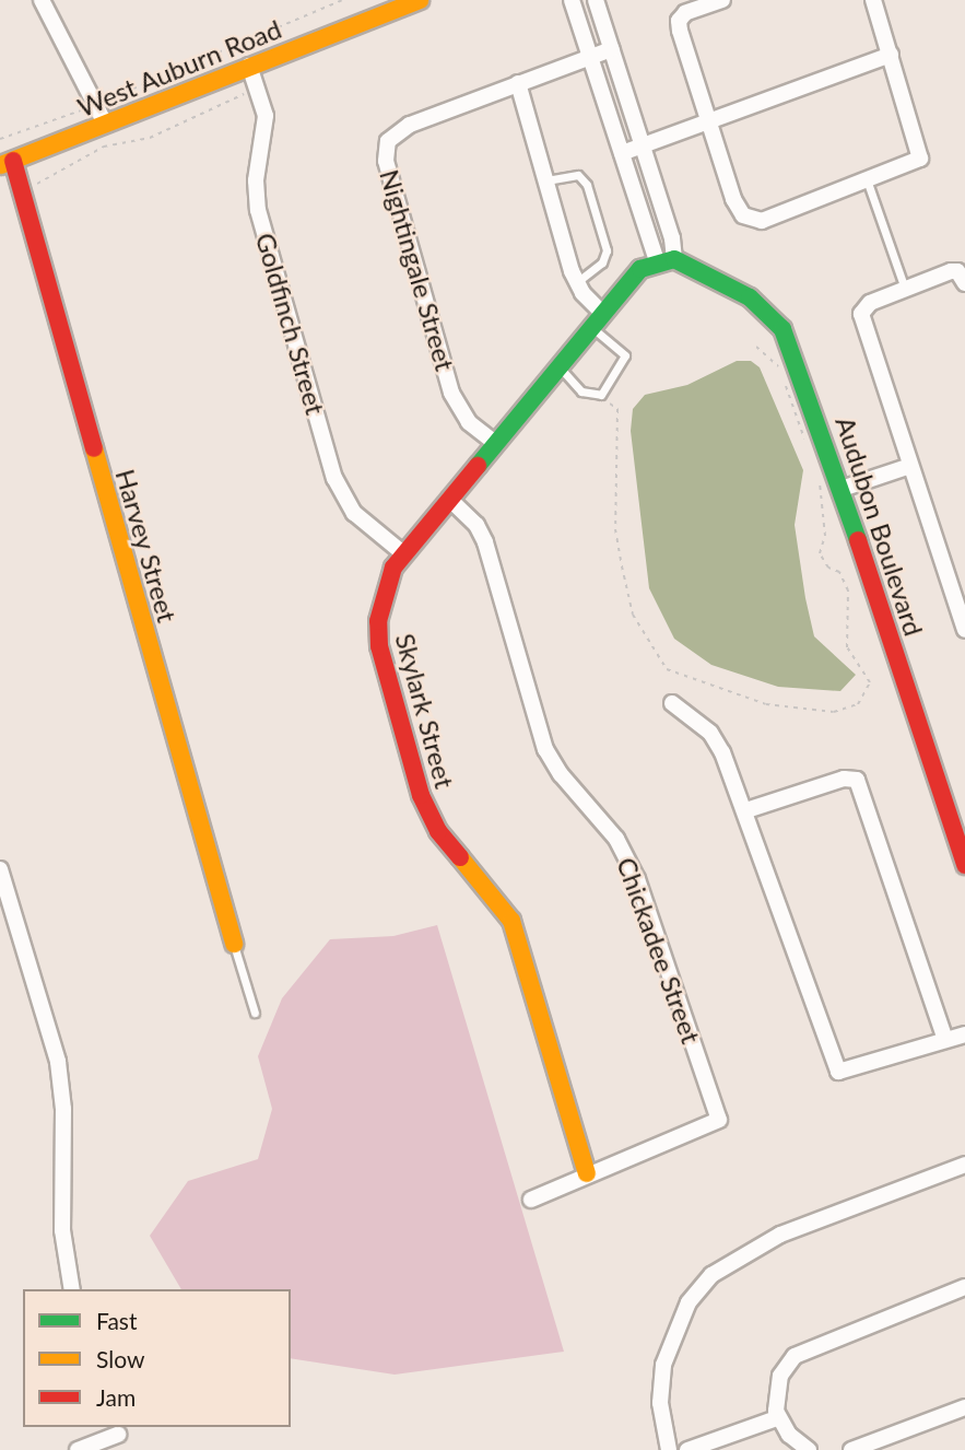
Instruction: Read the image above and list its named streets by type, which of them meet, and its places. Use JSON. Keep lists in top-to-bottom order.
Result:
{
  "streets": {
    "street": [
      "West Auburn Road",
      "Nightingale Street",
      "Goldfinch Street",
      "Audubon Boulevard",
      "Harvey Street",
      "Skylark Street",
      "Chickadee Street"
    ]
  },
  "crossings": [
    ["West Auburn Road", "Goldfinch Street"],
    ["West Auburn Road", "Harvey Street"],
    ["Nightingale Street", "Skylark Street"],
    ["Goldfinch Street", "Skylark Street"],
    ["Audubon Boulevard", "Skylark Street"],
    ["Skylark Street", "Chickadee Street"]
  ],
  "legend": ["Fast", "Slow", "Jam"]
}
